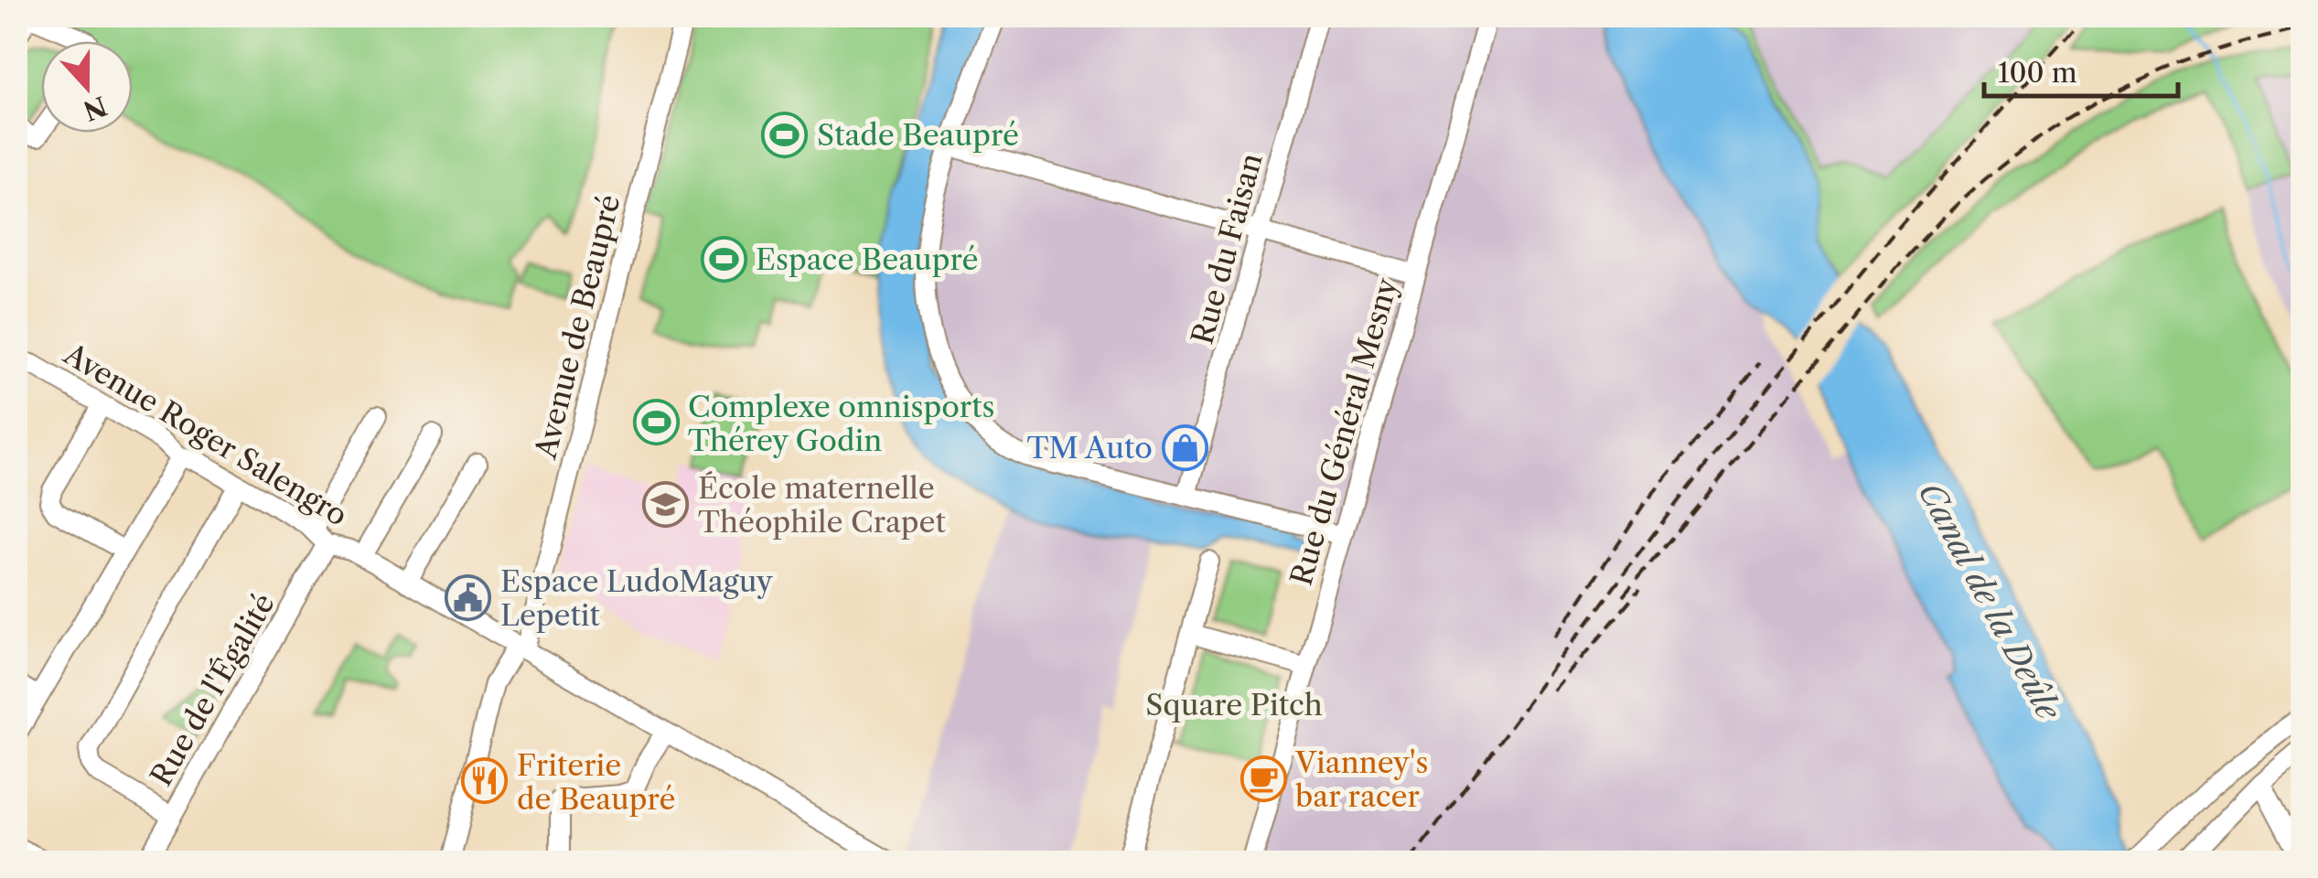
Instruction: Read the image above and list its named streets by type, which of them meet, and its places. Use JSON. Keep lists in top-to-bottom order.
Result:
{
  "streets": {
    "street": [
      "Rue du Faisan",
      "Avenue de Beaupré",
      "Rue du Général Mesny",
      "Avenue Roger Salengro",
      "Rue de l'Égalité"
    ]
  },
  "crossings": [
    ["Avenue de Beaupré", "Avenue Roger Salengro"],
    ["Avenue Roger Salengro", "Rue de l'Égalité"]
  ],
  "water": ["Canal de la Deûle"],
  "parks": ["Square Pitch"],
  "places": {
    "sports": ["Stade Beaupré", "Espace Beaupré", "Complexe omnisports Thérey Godin"],
    "shop": ["TM Auto"],
    "school or university": ["École maternelle Théophile Crapet"],
    "public building": ["Espace LudoMaguy Lepetit"],
    "cafe": ["Vianney's bar racer"],
    "restaurant": ["Friterie de Beaupré"]
  },
  "scale_bar": "100 m",
  "north": "bottom"
}
